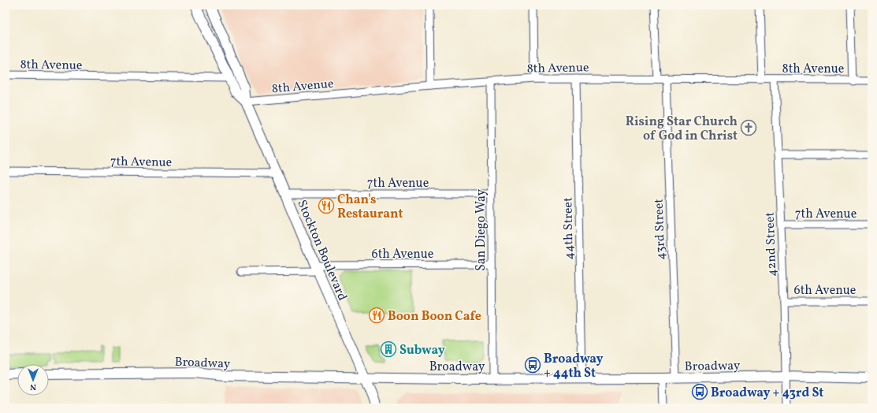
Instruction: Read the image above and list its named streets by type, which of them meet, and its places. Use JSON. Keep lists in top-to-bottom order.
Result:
{
  "streets": {
    "main road": ["Stockton Boulevard", "Broadway"],
    "street": [
      "8th Avenue",
      "7th Avenue",
      "44th Street",
      "43rd Street",
      "San Diego Way",
      "42nd Street",
      "6th Avenue"
    ]
  },
  "crossings": [
    ["8th Avenue", "44th Street"],
    ["8th Avenue", "43rd Street"],
    ["8th Avenue", "San Diego Way"],
    ["8th Avenue", "42nd Street"],
    ["8th Avenue", "Stockton Boulevard"],
    ["7th Avenue", "San Diego Way"],
    ["7th Avenue", "42nd Street"],
    ["7th Avenue", "Stockton Boulevard"],
    ["44th Street", "Broadway"],
    ["43rd Street", "Broadway"],
    ["San Diego Way", "6th Avenue"],
    ["San Diego Way", "Broadway"],
    ["42nd Street", "6th Avenue"],
    ["42nd Street", "Broadway"],
    ["Stockton Boulevard", "6th Avenue"],
    ["Stockton Boulevard", "Broadway"]
  ],
  "places": {
    "church": ["Rising Star Church of God in Christ"],
    "restaurant": ["Chan's Restaurant", "Boon Boon Cafe"],
    "building": ["Subway"],
    "bus stop": ["Broadway + 44th St", "Broadway + 43rd St"]
  },
  "north": "bottom"
}
